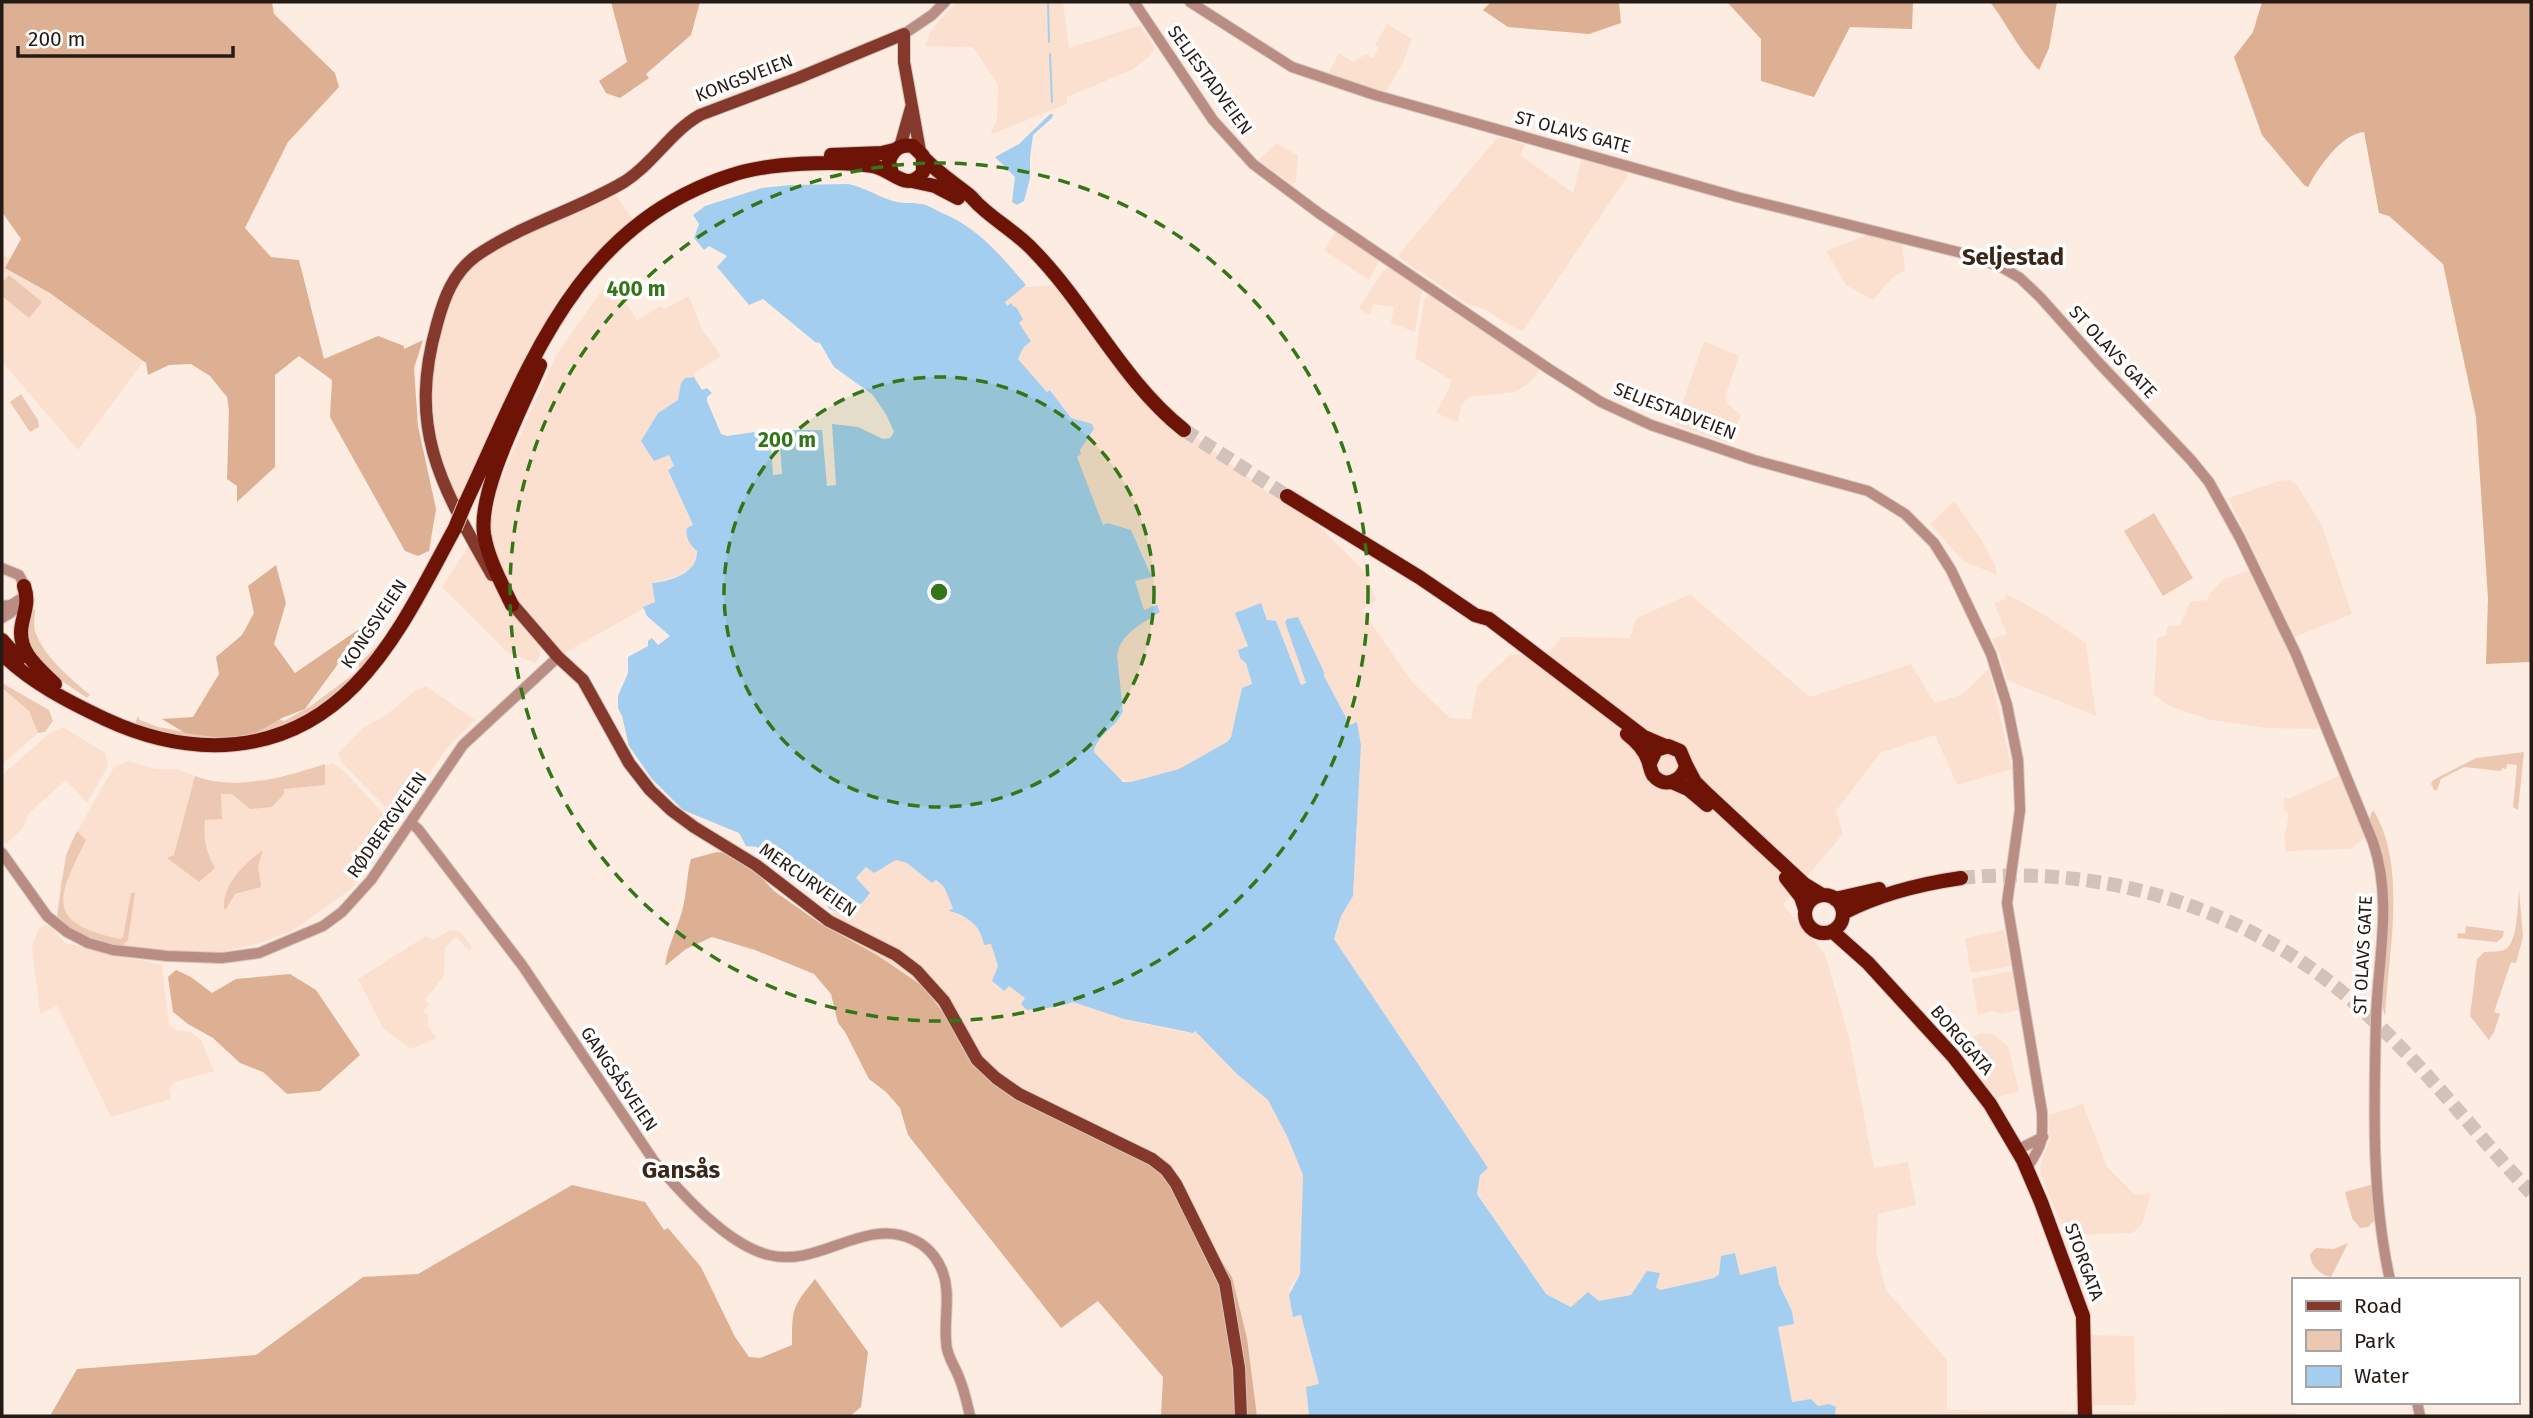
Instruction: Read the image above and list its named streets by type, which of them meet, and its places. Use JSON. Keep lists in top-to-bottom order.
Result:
{
  "streets": {
    "highway": ["KONGSVEIEN", "BORGGATA", "STORGATA"],
    "main road": ["MERCURVEIEN"],
    "street": [
      "SELJESTADVEIEN",
      "ST OLAVS GATE",
      "RØDBERGVEIEN",
      "GANGSÅSVEIEN"
    ]
  },
  "crossings": [
    ["KONGSVEIEN", "MERCURVEIEN"],
    ["RØDBERGVEIEN", "MERCURVEIEN"],
    ["RØDBERGVEIEN", "GANGSÅSVEIEN"],
    ["BORGGATA", "STORGATA"]
  ],
  "districts": ["Seljestad", "Gansås"],
  "legend": ["Road", "Park", "Water"],
  "scale_bar": "200 m",
  "rings": ["400 m", "200 m"]
}
